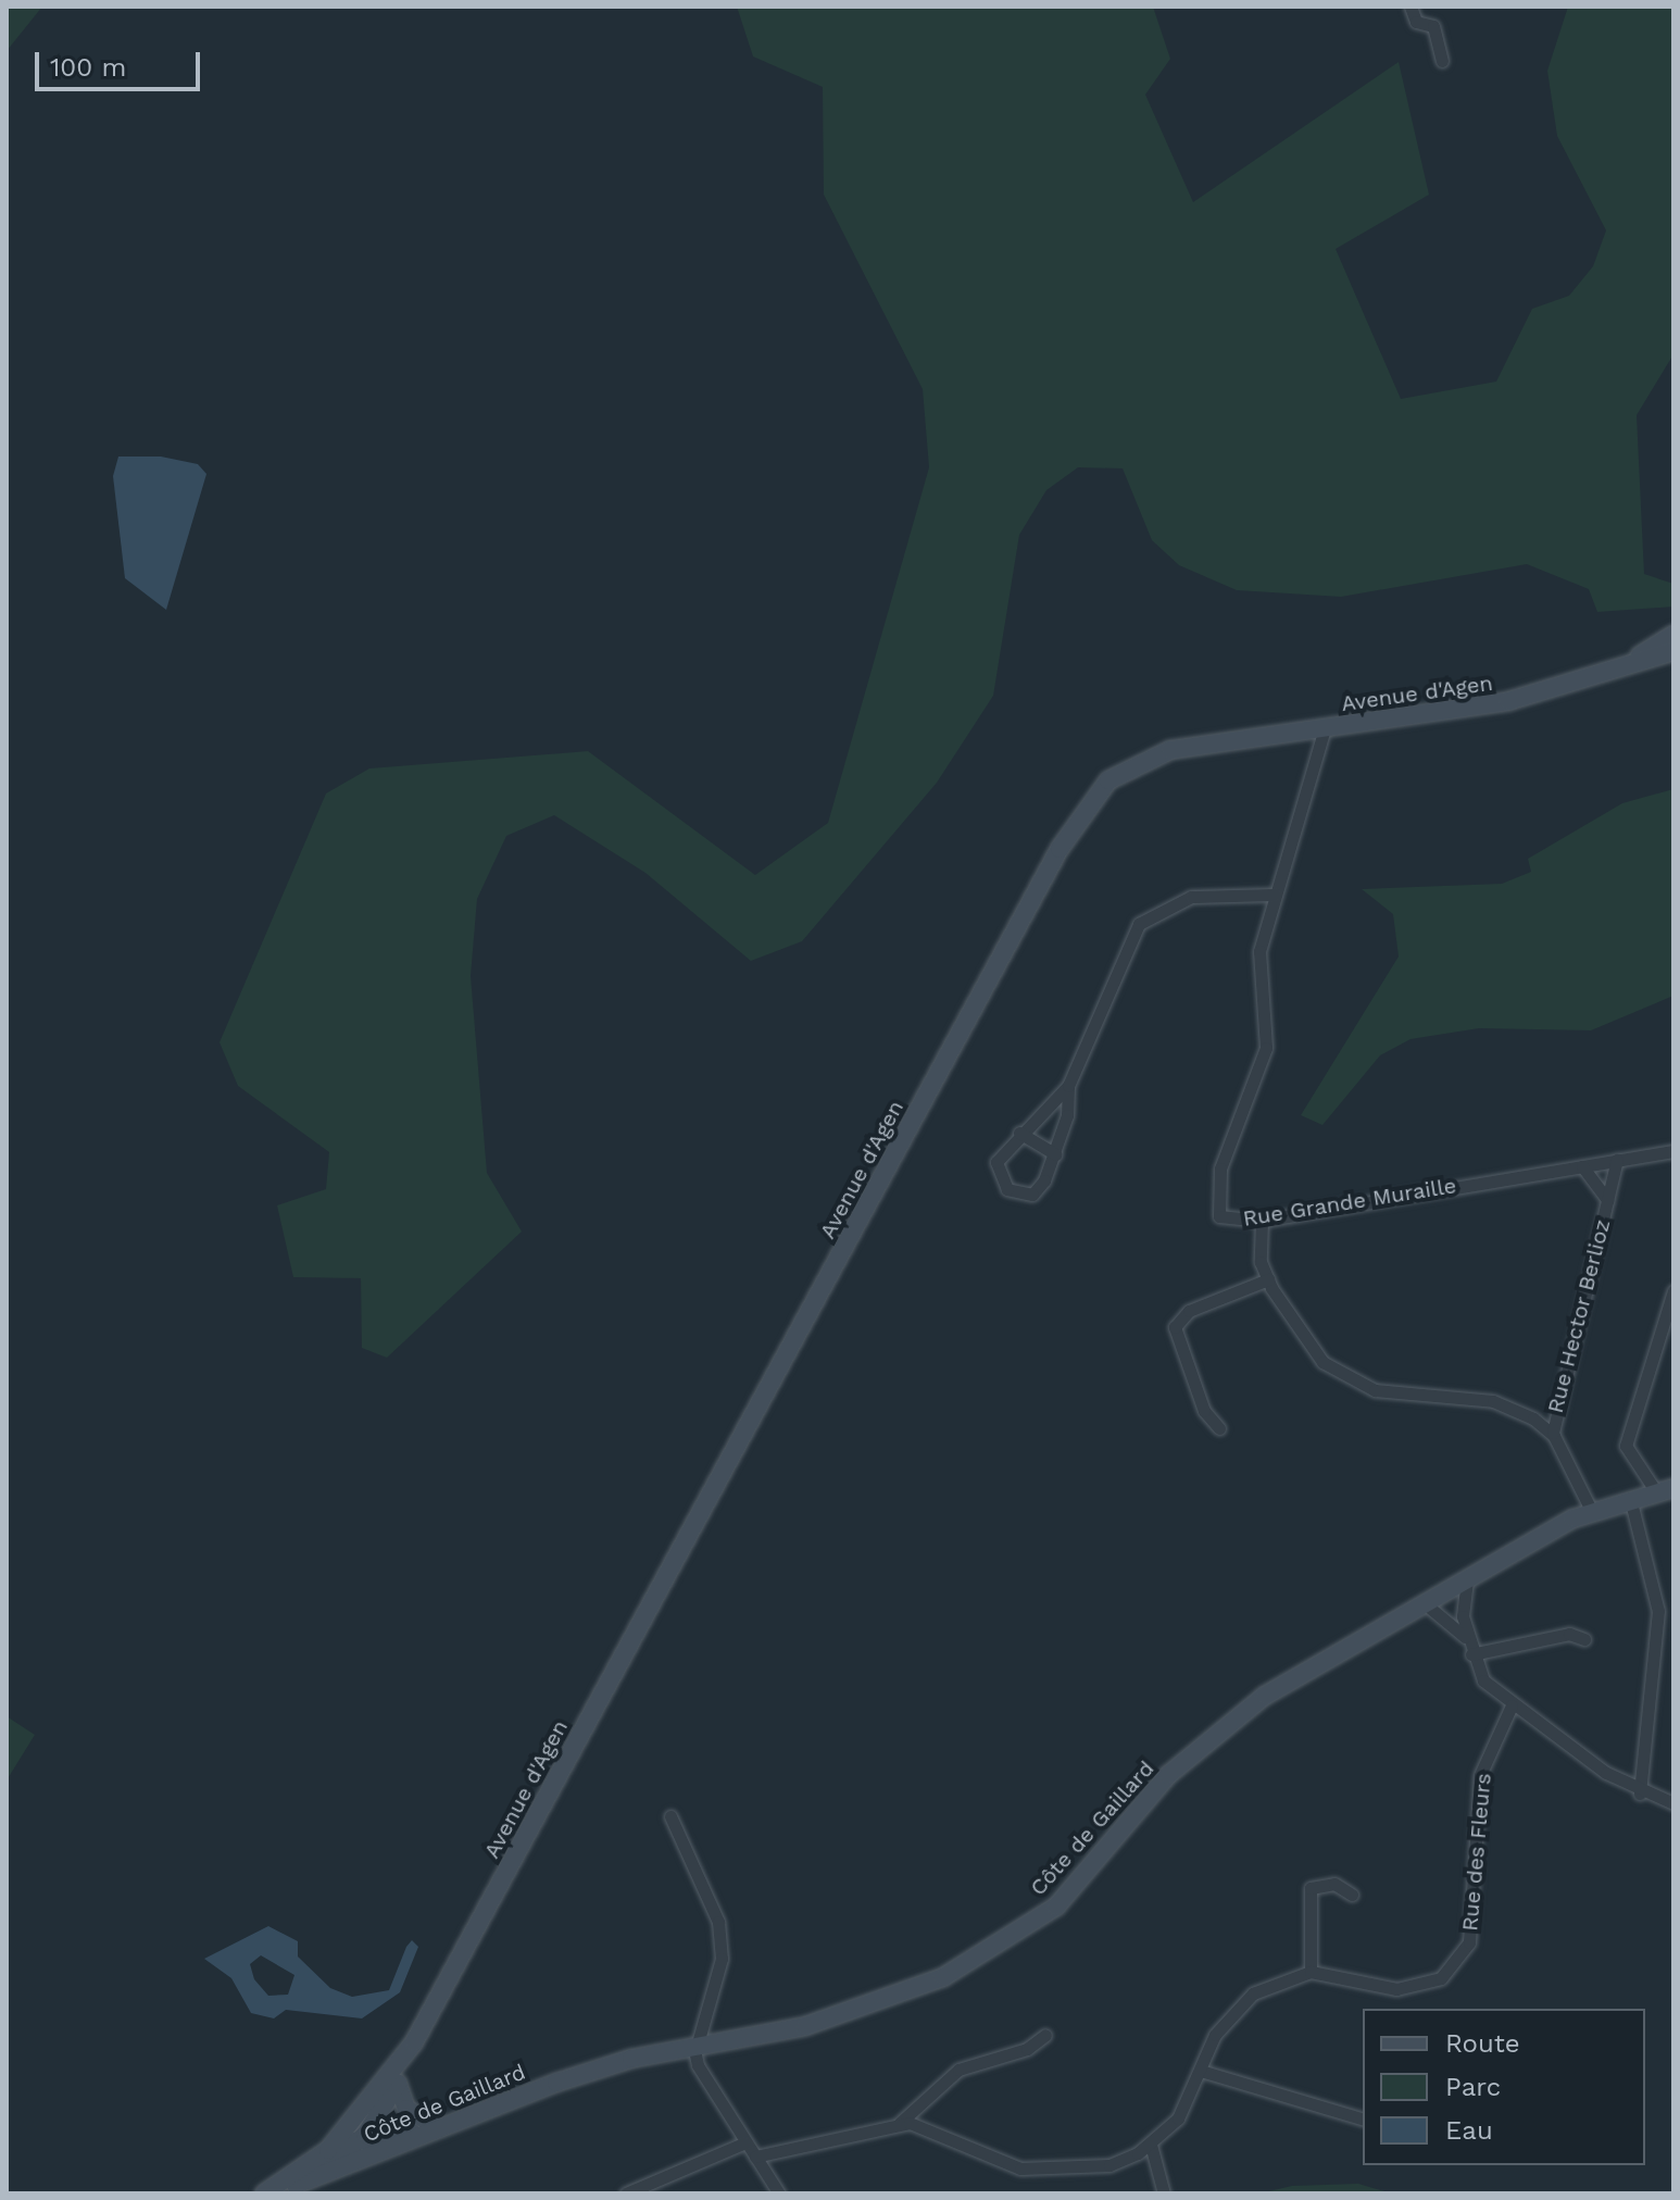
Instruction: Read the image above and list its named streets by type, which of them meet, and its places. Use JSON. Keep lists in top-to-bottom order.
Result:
{
  "streets": {
    "main road": ["Avenue d'Agen", "Côte de Gaillard"],
    "street": ["Rue Grande Muraille", "Rue Hector Berlioz", "Rue des Fleurs"]
  },
  "crossings": [
    ["Avenue d'Agen", "Rue Grande Muraille"],
    ["Rue Grande Muraille", "Rue Hector Berlioz"]
  ],
  "legend": ["Route", "Parc", "Eau"],
  "scale_bar": "100 m"
}
